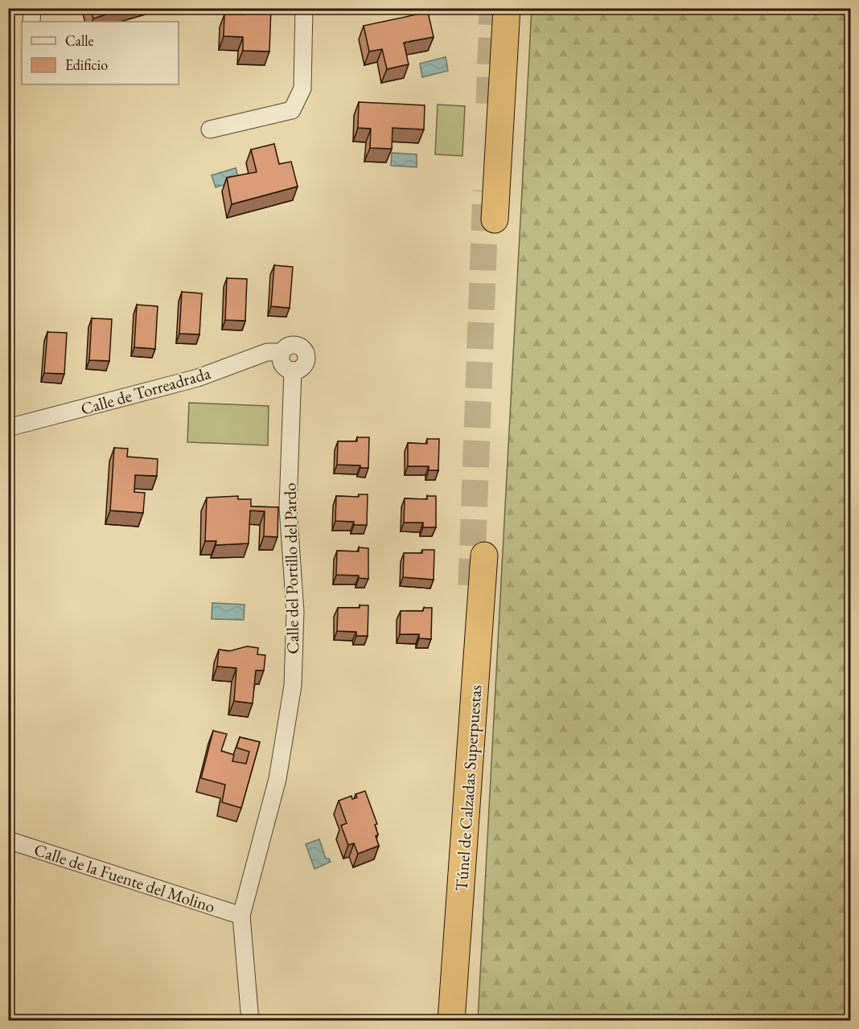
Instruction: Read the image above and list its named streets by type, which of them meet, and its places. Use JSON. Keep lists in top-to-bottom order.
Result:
{
  "streets": {
    "highway": ["Túnel de Calzadas Superpuestas"],
    "street": ["Calle de Torreadrada", "Calle del Portillo del Pardo", "Calle de la Fuente del Molino"]
  },
  "crossings": [
    ["Calle de Torreadrada", "Calle del Portillo del Pardo"],
    ["Calle del Portillo del Pardo", "Calle de la Fuente del Molino"]
  ],
  "legend": ["Calle", "Edificio"]
}
